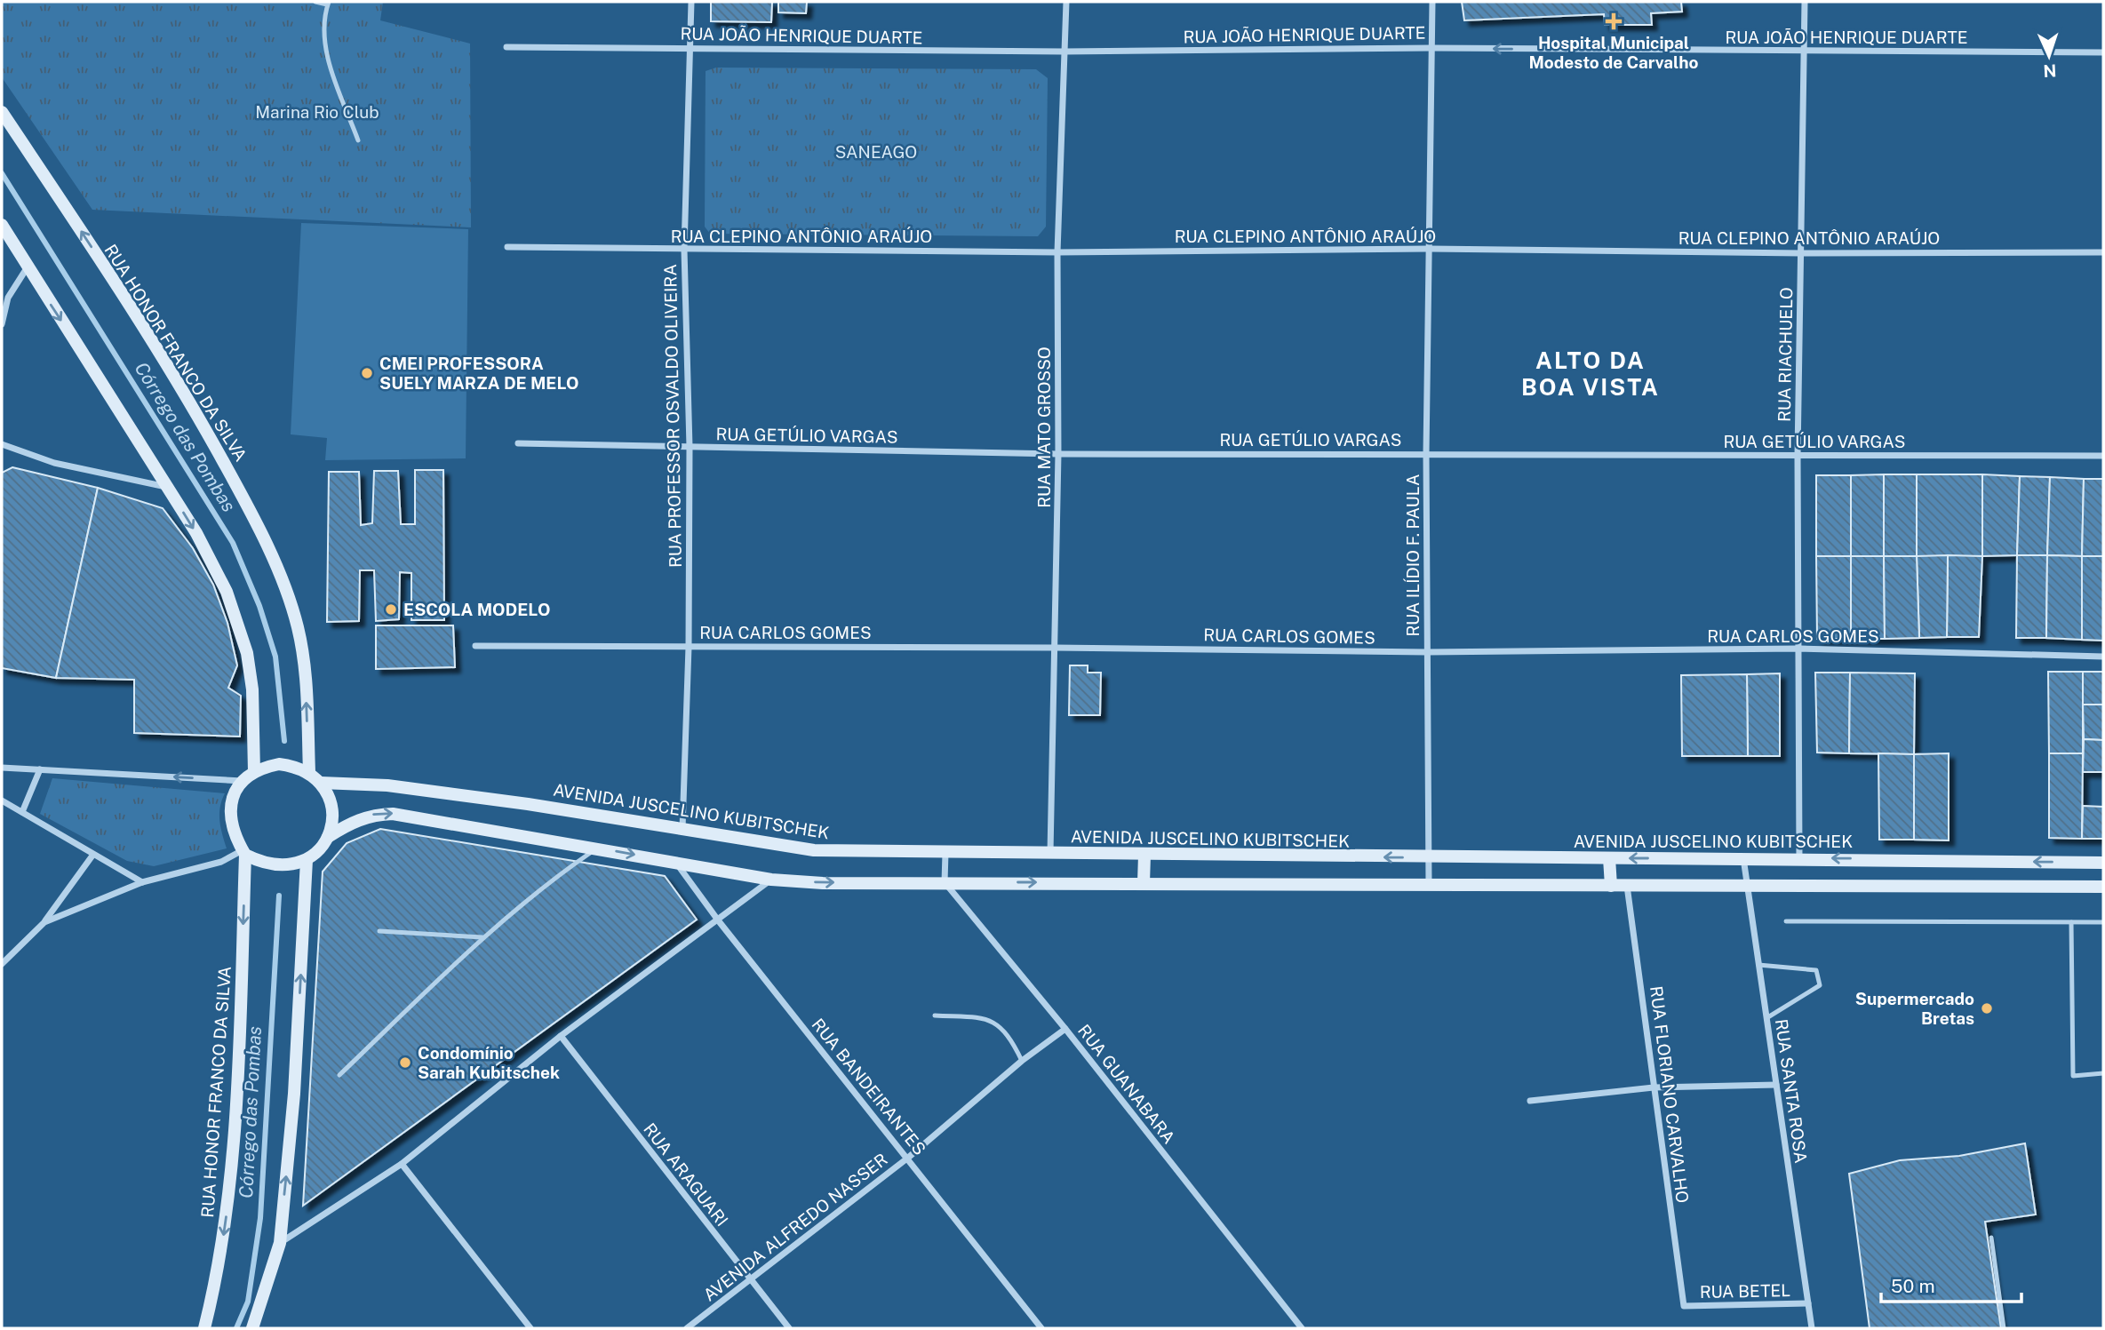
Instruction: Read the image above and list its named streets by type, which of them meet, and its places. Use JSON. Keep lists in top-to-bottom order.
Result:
{
  "streets": {
    "street": [
      "RUA JOÃO HENRIQUE DUARTE",
      "RUA CLEPINO ANTÔNIO ARAÚJO",
      "RUA HONOR FRANCO DA SILVA",
      "RUA RIACHUELO",
      "RUA PROFESSOR OSVALDO OLIVEIRA",
      "RUA MATO GROSSO",
      "RUA GETÚLIO VARGAS",
      "RUA ILÍDIO F. PAULA",
      "RUA CARLOS GOMES",
      "AVENIDA JUSCELINO KUBITSCHEK",
      "RUA GUANABARA",
      "RUA BANDEIRANTES",
      "RUA SANTA ROSA",
      "RUA FLORIANO CARVALHO",
      "RUA ARAGUARI",
      "AVENIDA ALFREDO NASSER",
      "RUA BETEL"
    ]
  },
  "crossings": [
    ["RUA JOÃO HENRIQUE DUARTE", "RUA RIACHUELO"],
    ["RUA JOÃO HENRIQUE DUARTE", "RUA PROFESSOR OSVALDO OLIVEIRA"],
    ["RUA JOÃO HENRIQUE DUARTE", "RUA MATO GROSSO"],
    ["RUA JOÃO HENRIQUE DUARTE", "RUA ILÍDIO F. PAULA"],
    ["RUA CLEPINO ANTÔNIO ARAÚJO", "RUA RIACHUELO"],
    ["RUA CLEPINO ANTÔNIO ARAÚJO", "RUA PROFESSOR OSVALDO OLIVEIRA"],
    ["RUA CLEPINO ANTÔNIO ARAÚJO", "RUA MATO GROSSO"],
    ["RUA CLEPINO ANTÔNIO ARAÚJO", "RUA ILÍDIO F. PAULA"],
    ["RUA HONOR FRANCO DA SILVA", "AVENIDA JUSCELINO KUBITSCHEK"],
    ["RUA RIACHUELO", "RUA GETÚLIO VARGAS"],
    ["RUA RIACHUELO", "RUA CARLOS GOMES"],
    ["RUA RIACHUELO", "AVENIDA JUSCELINO KUBITSCHEK"],
    ["RUA PROFESSOR OSVALDO OLIVEIRA", "RUA GETÚLIO VARGAS"],
    ["RUA PROFESSOR OSVALDO OLIVEIRA", "RUA CARLOS GOMES"],
    ["RUA PROFESSOR OSVALDO OLIVEIRA", "AVENIDA JUSCELINO KUBITSCHEK"],
    ["RUA MATO GROSSO", "RUA GETÚLIO VARGAS"],
    ["RUA MATO GROSSO", "RUA CARLOS GOMES"],
    ["RUA MATO GROSSO", "AVENIDA JUSCELINO KUBITSCHEK"],
    ["RUA GETÚLIO VARGAS", "RUA ILÍDIO F. PAULA"],
    ["RUA ILÍDIO F. PAULA", "RUA CARLOS GOMES"],
    ["RUA ILÍDIO F. PAULA", "AVENIDA JUSCELINO KUBITSCHEK"],
    ["AVENIDA JUSCELINO KUBITSCHEK", "RUA SANTA ROSA"],
    ["RUA GUANABARA", "AVENIDA ALFREDO NASSER"],
    ["RUA BANDEIRANTES", "AVENIDA ALFREDO NASSER"],
    ["RUA SANTA ROSA", "RUA BETEL"],
    ["RUA FLORIANO CARVALHO", "RUA BETEL"],
    ["RUA ARAGUARI", "AVENIDA ALFREDO NASSER"]
  ],
  "districts": ["ALTO DA BOA VISTA"],
  "water": ["Córrego das Pombas"],
  "parks": ["Marina Rio Club", "SANEAGO"],
  "places": {
    "health": ["Hospital Municipal Modesto de Carvalho"],
    "other": [
      "CMEI PROFESSORA SUELY MARZA DE MELO",
      "ESCOLA MODELO",
      "Supermercado Bretas",
      "Condomínio Sarah Kubitschek"
    ]
  },
  "scale_bar": "50 m",
  "north": "bottom"
}
